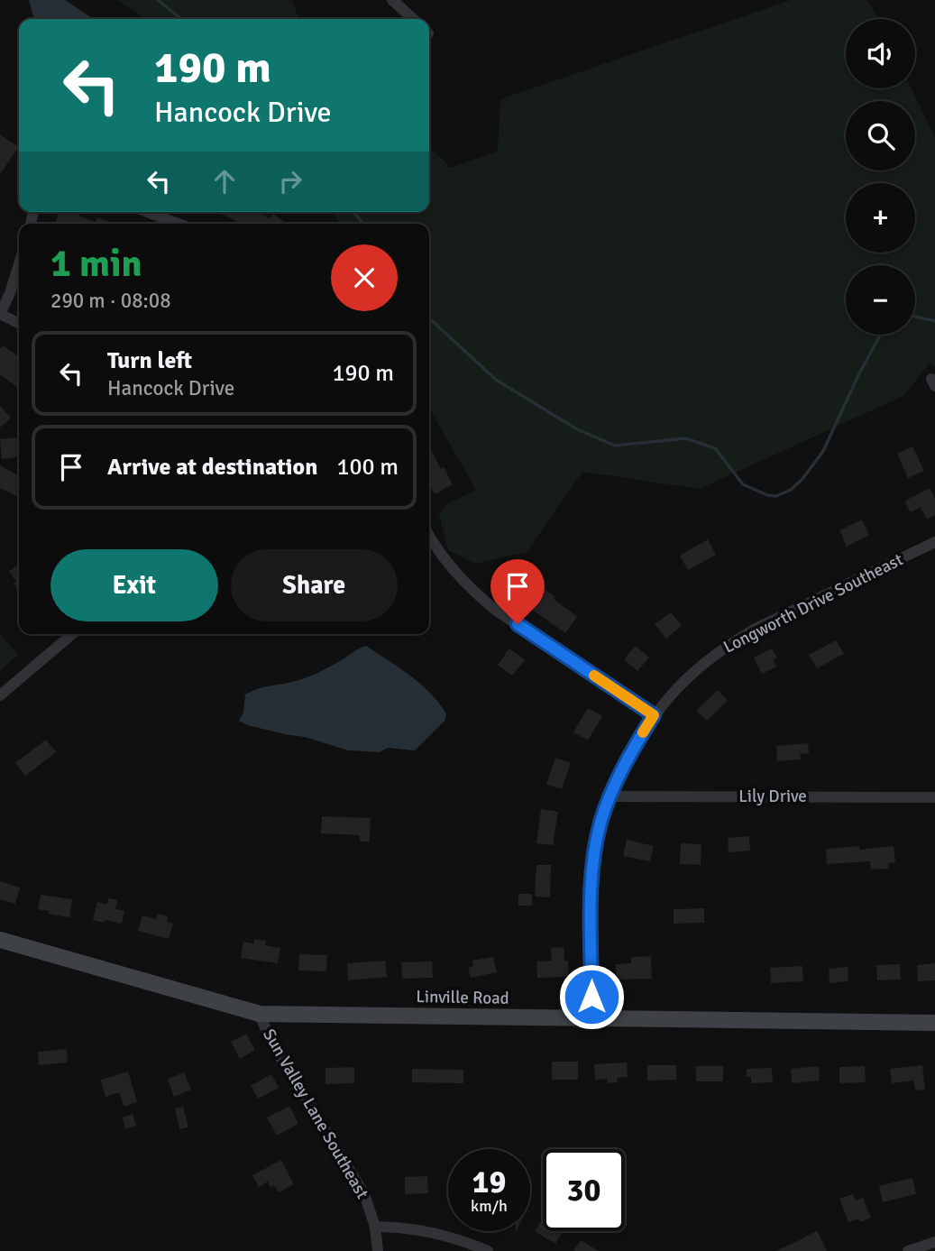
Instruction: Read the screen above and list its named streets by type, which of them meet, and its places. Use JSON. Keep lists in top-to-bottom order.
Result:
{
  "streets": {
    "main road": ["Linville Road"],
    "street": ["Longworth Drive Southeast", "Lily Drive", "Sun Valley Lane Southeast"]
  },
  "crossings": [
    ["Longworth Drive Southeast", "Lily Drive"],
    ["Longworth Drive Southeast", "Linville Road"],
    ["Linville Road", "Sun Valley Lane Southeast"]
  ],
  "page": {
    "map_buttons": ["+", "−"],
    "turn": ["190 m", "Hancock Drive"],
    "heading": ["1 min", "290 m · 08:08"],
    "list": [
      {
        "name": "Turn left",
        "note": "Hancock Drive",
        "value": "190 m"
      },
      {
        "name": "Arrive at destination",
        "value": "100 m"
      }
    ],
    "buttons": ["Exit", "Share"],
    "speed": "19 km/h",
    "limit": "30"
  }
}
